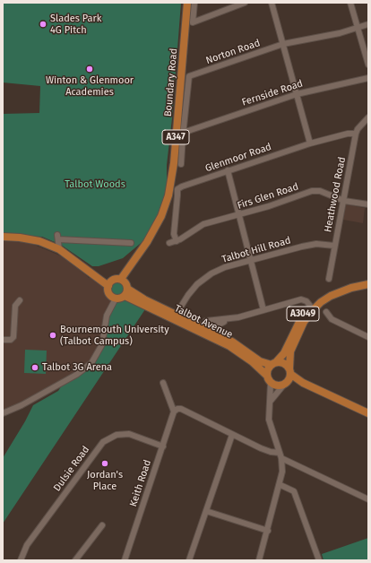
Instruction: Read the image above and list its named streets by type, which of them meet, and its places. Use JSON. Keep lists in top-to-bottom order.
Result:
{
  "streets": {
    "main road": [
      "Boundary Road",
      "A347",
      "A3049",
      "Talbot Avenue"
    ],
    "street": [
      "Norton Road",
      "Fernside Road",
      "Glenmoor Road",
      "Heathwood Road",
      "Firs Glen Road",
      "Talbot Hill Road",
      "Dulsie Road",
      "Keith Road"
    ]
  },
  "crossings": [
    ["Norton Road", "Fernside Road"],
    ["Boundary Road", "Talbot Avenue"],
    ["Glenmoor Road", "Heathwood Road"],
    ["Glenmoor Road", "Firs Glen Road"],
    ["Heathwood Road", "Firs Glen Road"],
    ["Heathwood Road", "Talbot Hill Road"],
    ["A3049", "Talbot Avenue"],
    ["Dulsie Road", "Keith Road"]
  ],
  "parks": ["Talbot Woods"],
  "places": [
    "Slades Park 4G Pitch",
    "Winton & Glenmoor Academies",
    "Bournemouth University (Talbot Campus)",
    "Talbot 3G Arena",
    "Jordan's Place"
  ]
}
